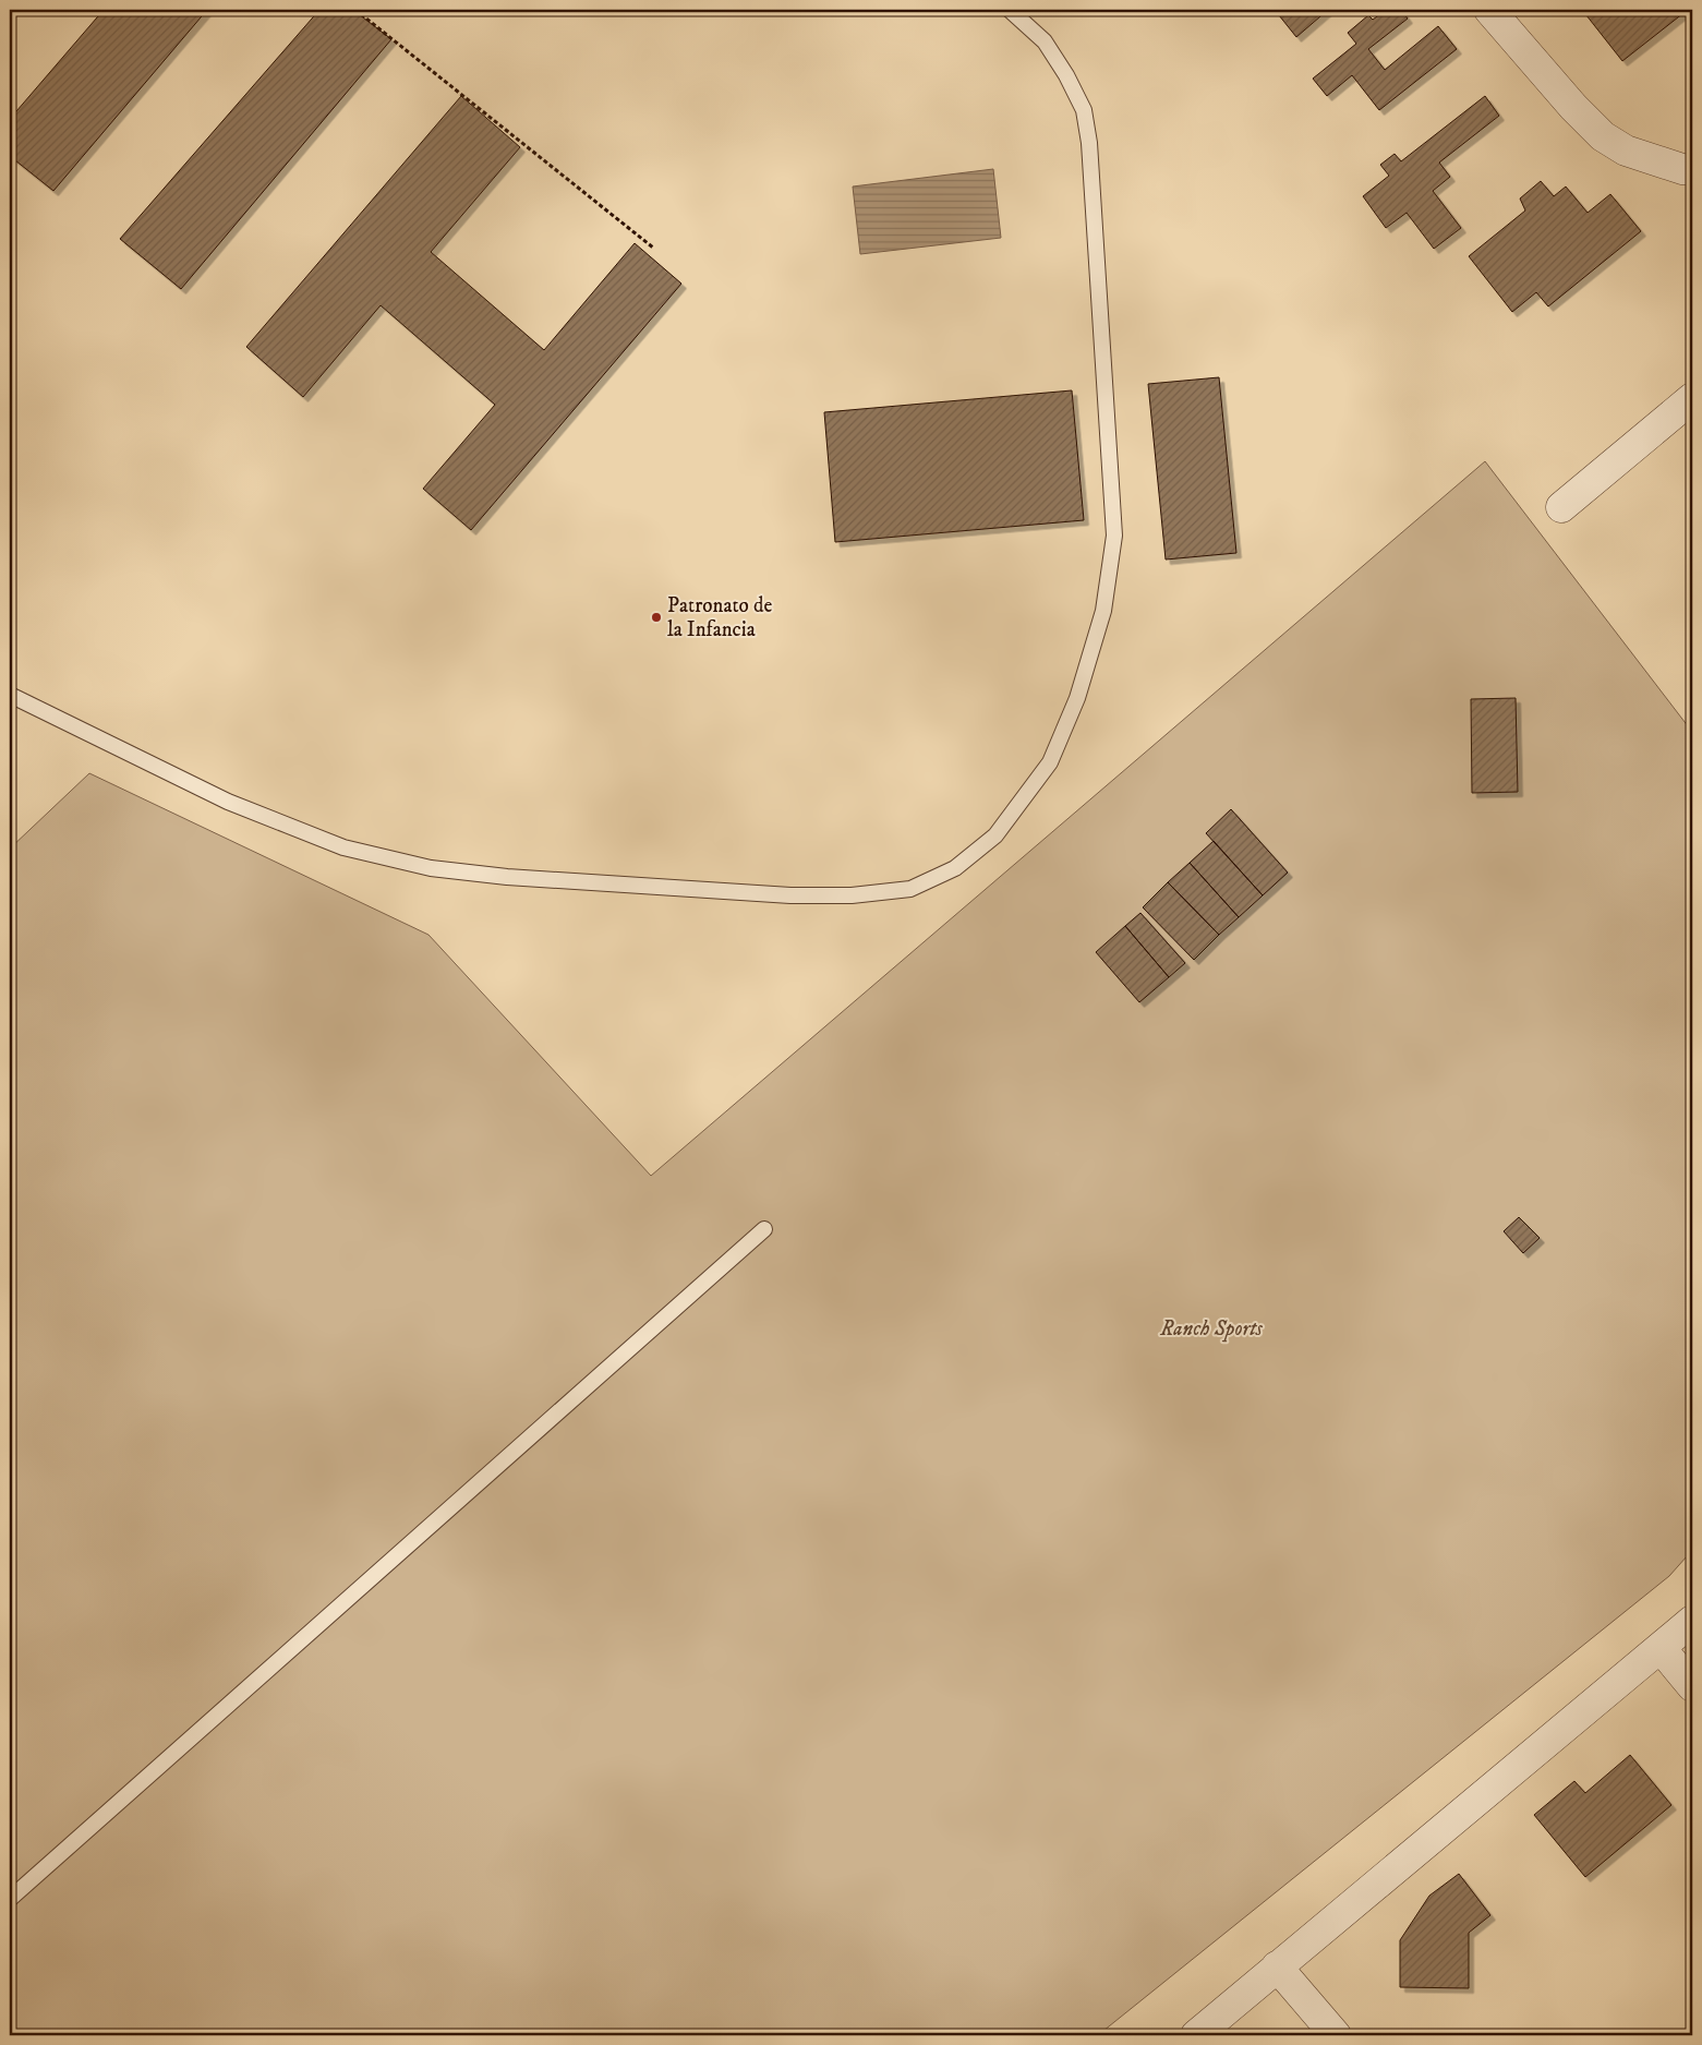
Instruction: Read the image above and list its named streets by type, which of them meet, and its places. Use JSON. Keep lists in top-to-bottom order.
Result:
{
  "parks": ["Ranch Sports"],
  "places": ["Patronato de la Infancia"]
}
